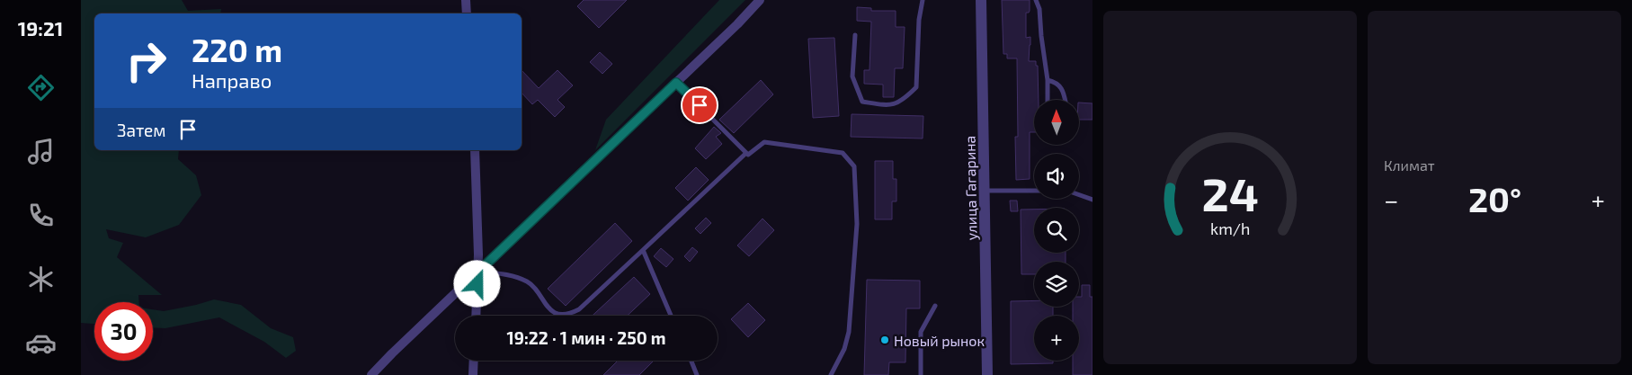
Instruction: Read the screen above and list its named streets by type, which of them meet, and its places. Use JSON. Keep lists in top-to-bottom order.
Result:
{
  "streets": {
    "street": ["улица Гагарина"]
  },
  "places": ["Новый рынок"],
  "north": "top",
  "page": {
    "tabs": "19:21",
    "tile": "Климат",
    "turn": ["220 m", "Направо"],
    "map_buttons": "+",
    "then": "Затем",
    "heat": ["−", "20°", "+"],
    "limit": "30",
    "trip": "19:22 · 1 мин · 250 m",
    "gauge": ["24", "km/h"]
  }
}
